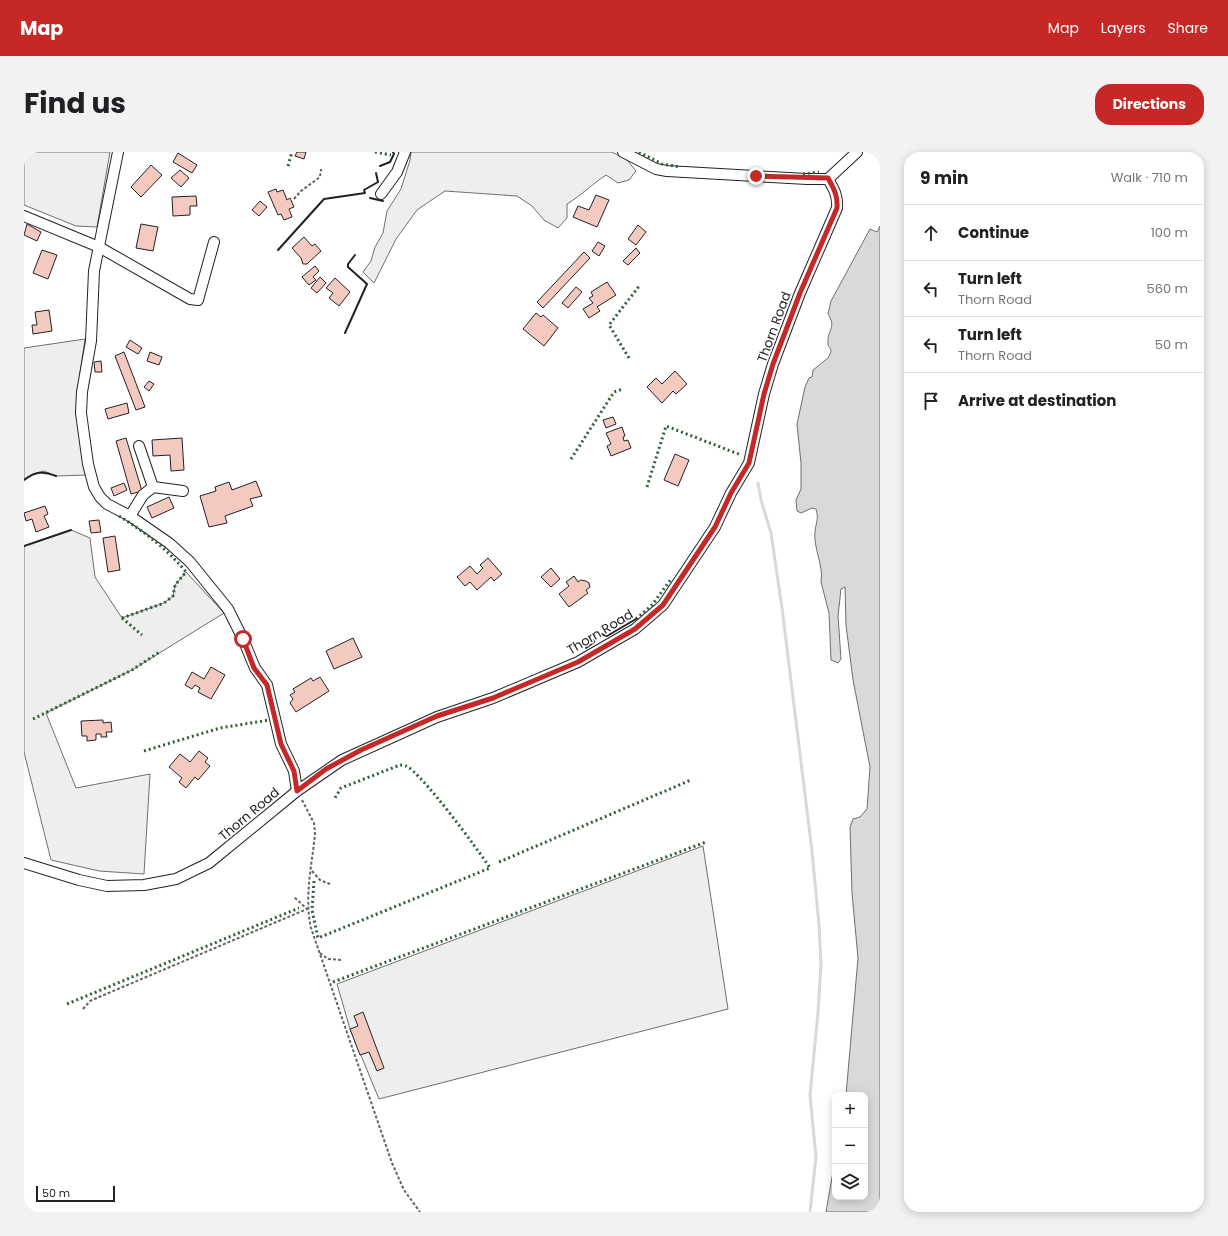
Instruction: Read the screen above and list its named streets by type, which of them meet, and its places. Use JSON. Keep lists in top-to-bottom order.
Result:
{
  "streets": {
    "street": ["Thorn Road"]
  },
  "scale_bar": "50 m",
  "page": {
    "header": "Map",
    "nav": ["Map", "Layers", "Share"],
    "title": "Find us",
    "buttons": "Directions",
    "heading": ["9 min", "Walk · 710 m"],
    "list": [
      ["Continue", "100 m"],
      ["Turn left", "Thorn Road", "560 m"],
      ["Turn left", "Thorn Road", "50 m"],
      "Arrive at destination"
    ],
    "map_buttons": ["+", "−"],
    "scale": "50 m"
  }
}
